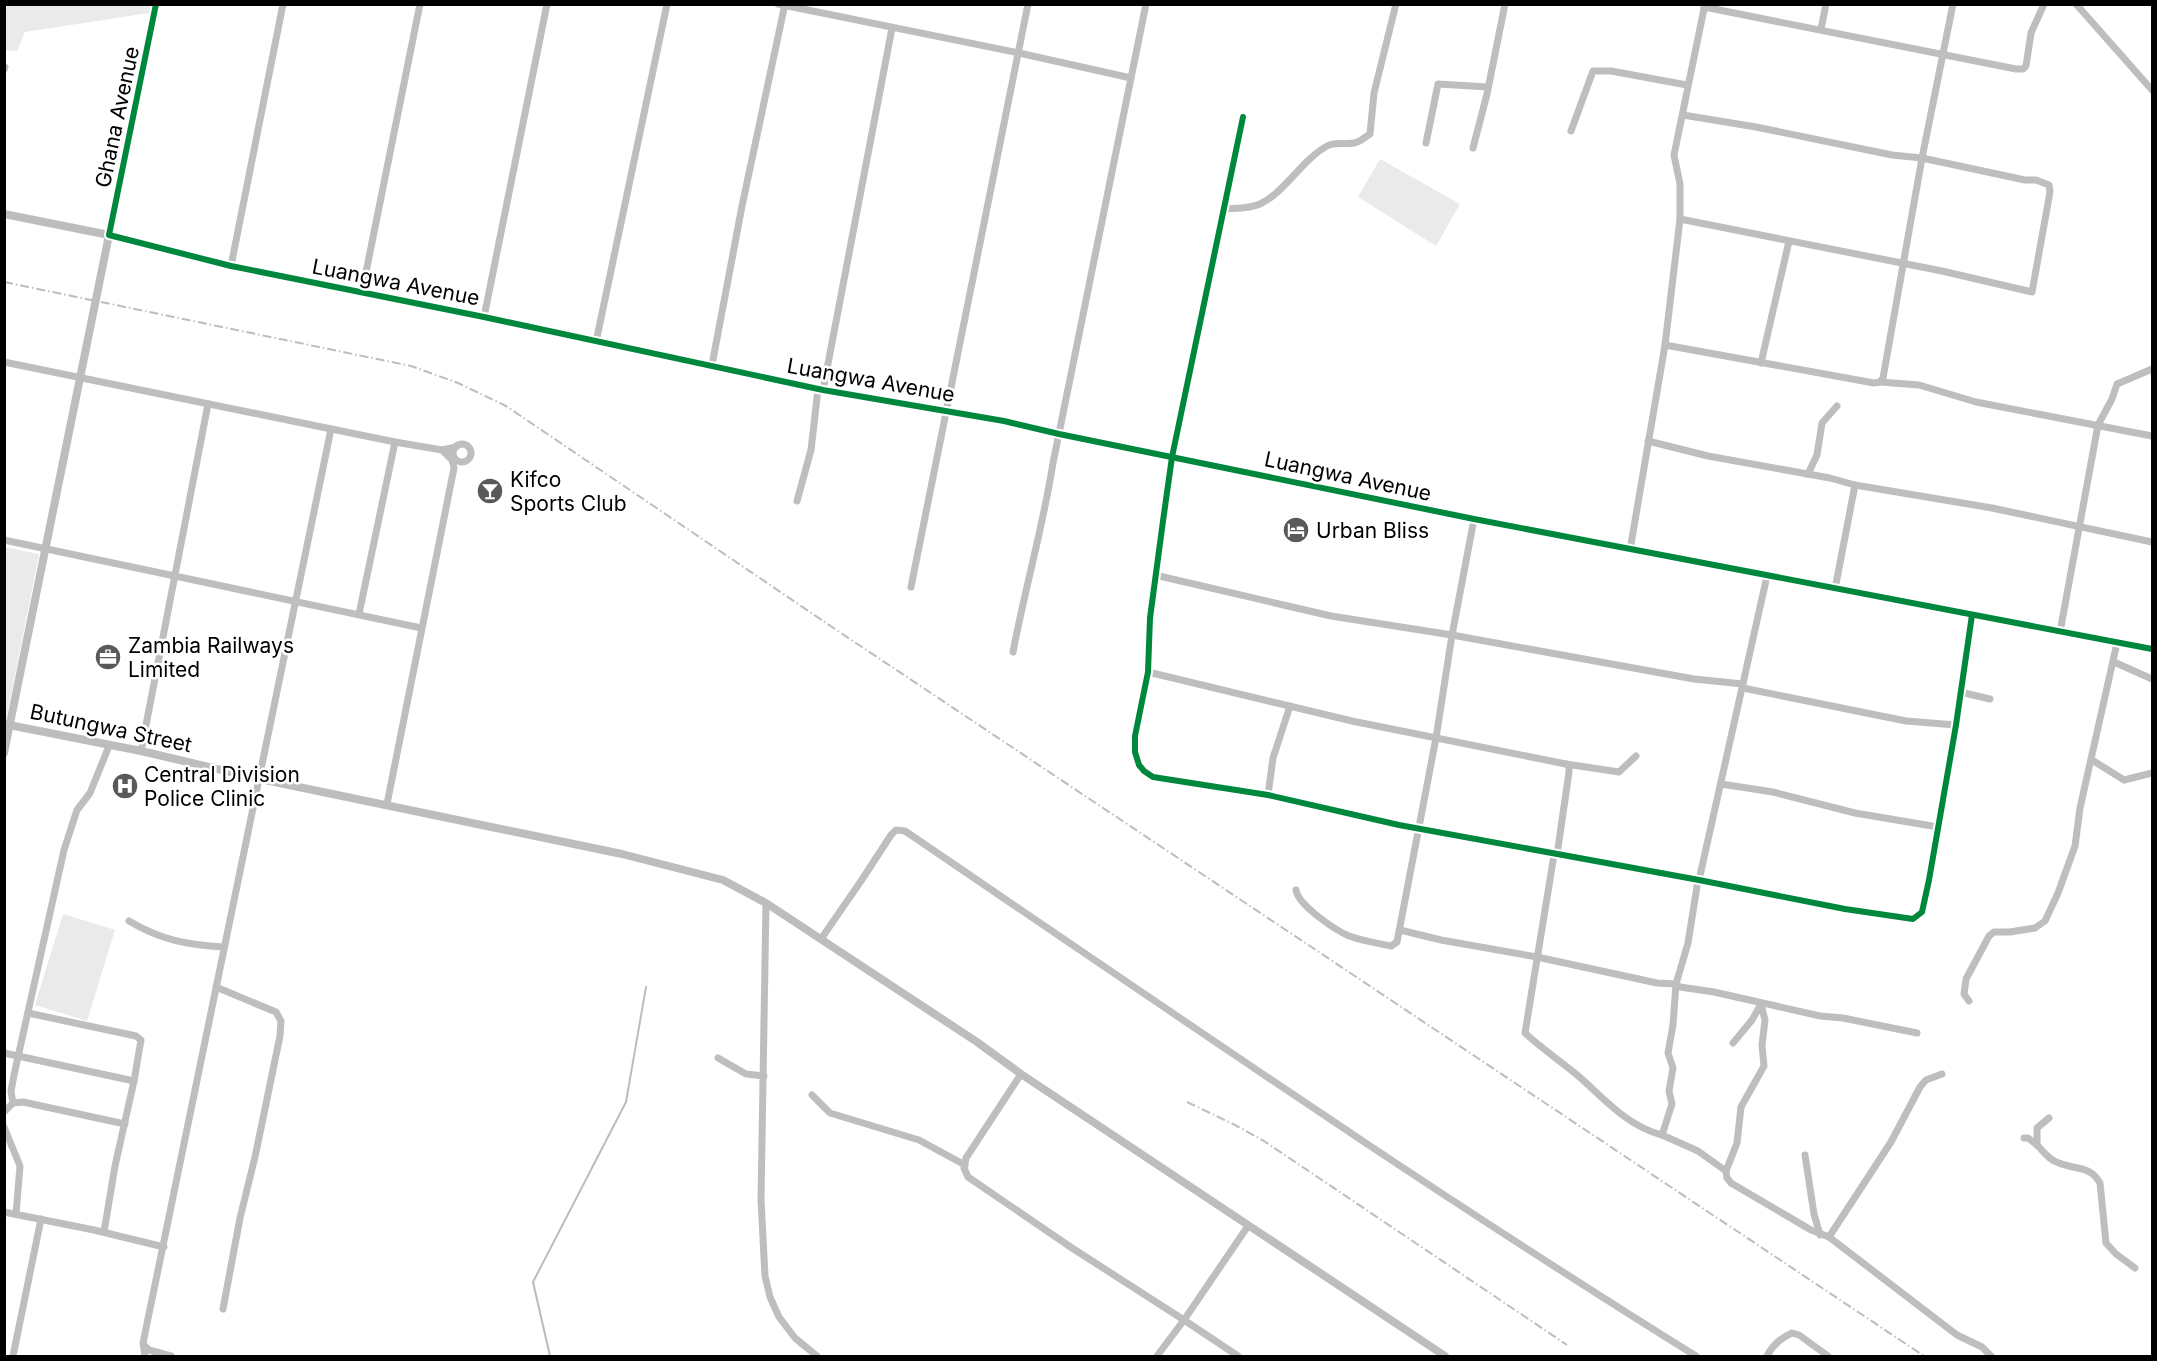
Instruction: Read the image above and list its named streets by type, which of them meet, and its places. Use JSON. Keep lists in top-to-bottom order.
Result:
{
  "streets": {
    "main road": ["Ghana Avenue", "Luangwa Avenue", "Butungwa Street"]
  },
  "crossings": [
    ["Ghana Avenue", "Luangwa Avenue"],
    ["Ghana Avenue", "Butungwa Street"]
  ],
  "places": {
    "bar": ["Kifco Sports Club"],
    "hotel": ["Urban Bliss"],
    "office": ["Zambia Railways Limited"],
    "hospital": ["Central Division Police Clinic"]
  }
}
